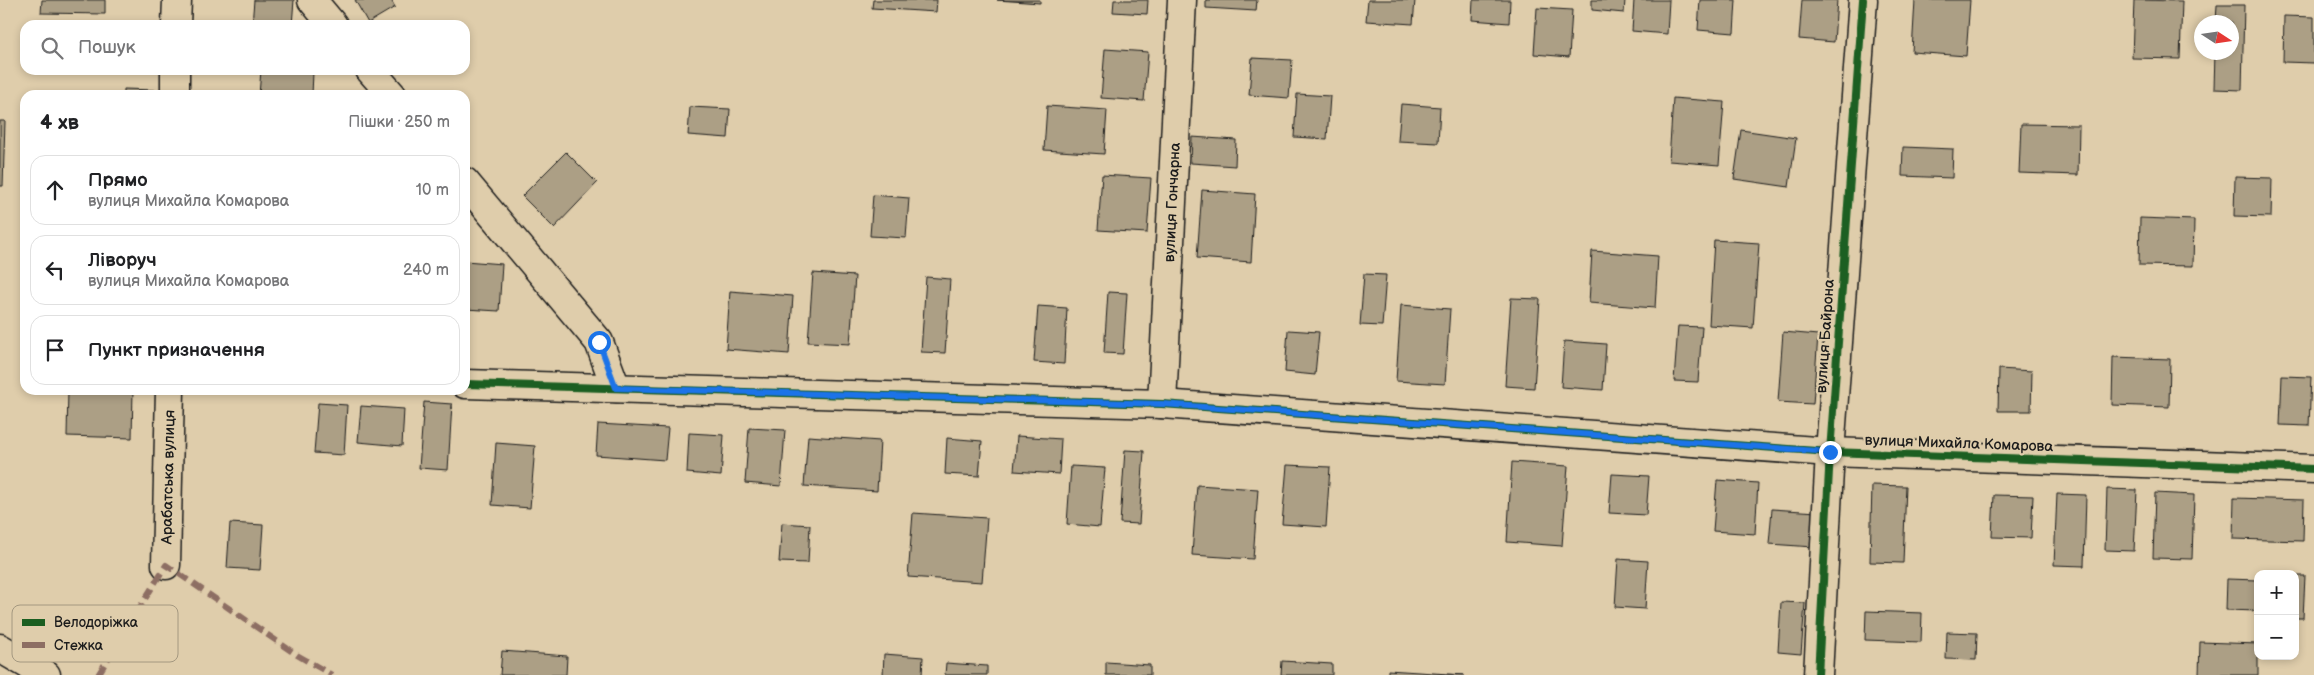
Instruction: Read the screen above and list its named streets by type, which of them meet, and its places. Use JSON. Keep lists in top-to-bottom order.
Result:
{
  "streets": {
    "street": [
      "вулиця Гончарна",
      "вулиця Байрона",
      "вулиця Михайла Комарова",
      "Арабатська вулиця"
    ]
  },
  "crossings": [
    ["вулиця Гончарна", "вулиця Михайла Комарова"],
    ["вулиця Байрона", "вулиця Михайла Комарова"]
  ],
  "legend": ["Велодоріжка", "Стежка"],
  "north": "right",
  "page": {
    "search": "Пошук",
    "heading": ["4 хв", "Пішки · 250 m"],
    "list": [
      ["Прямо", "вулиця Михайла Комарова", "10 m"],
      ["Ліворуч", "вулиця Михайла Комарова", "240 m"],
      "Пункт призначення"
    ],
    "map_buttons": ["+", "−"]
  }
}
